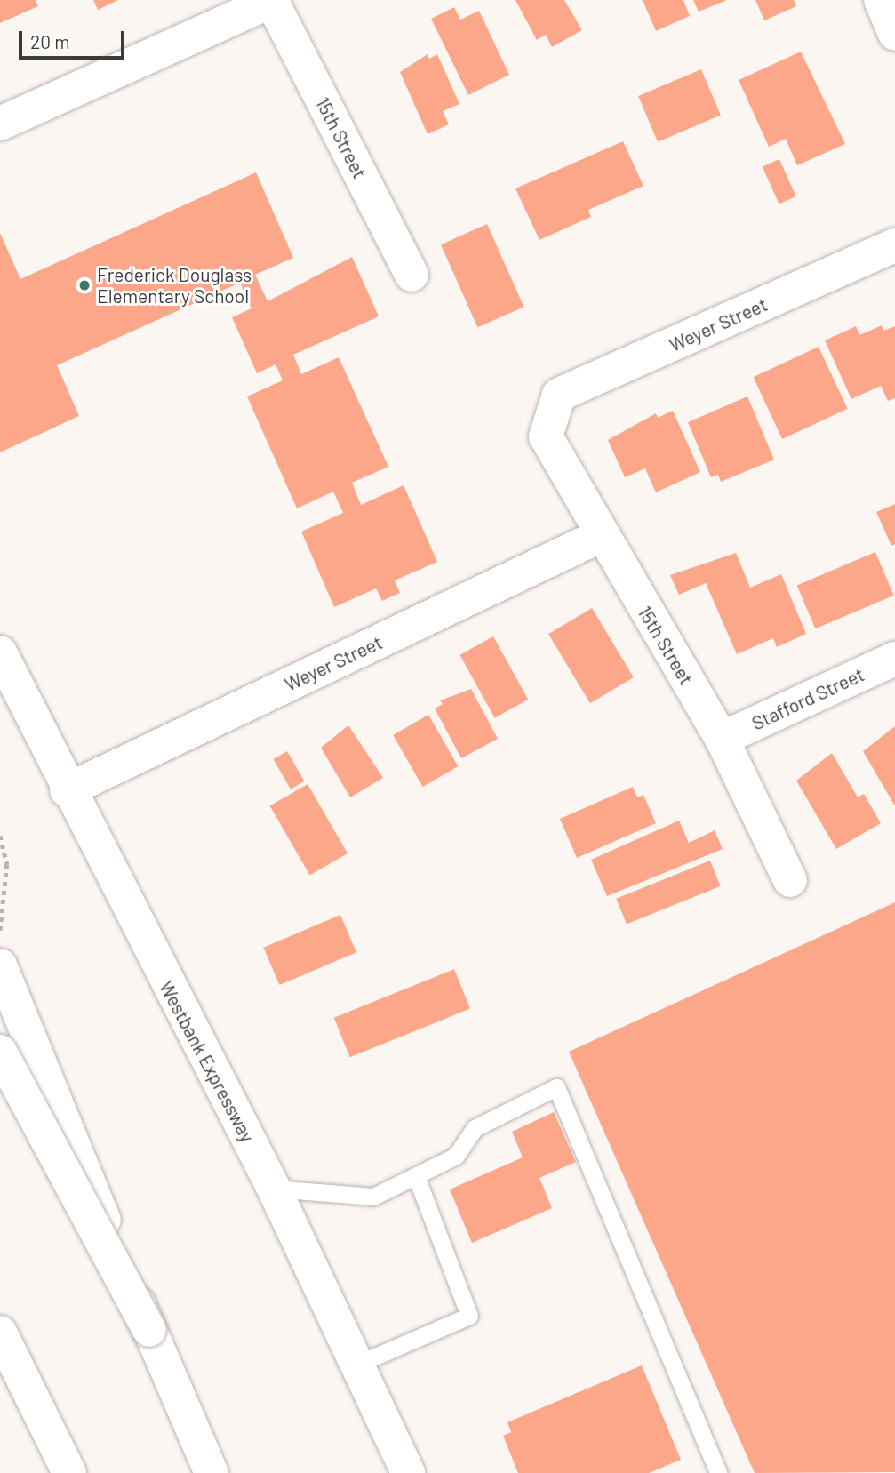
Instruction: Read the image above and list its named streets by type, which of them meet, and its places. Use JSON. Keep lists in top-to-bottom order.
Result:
{
  "streets": {
    "main road": [
      "15th Street",
      "Weyer Street",
      "Stafford Street",
      "Westbank Expressway"
    ]
  },
  "crossings": [
    ["15th Street", "Weyer Street"],
    ["15th Street", "Stafford Street"],
    ["Weyer Street", "Westbank Expressway"]
  ],
  "places": ["Frederick Douglass Elementary School"],
  "scale_bar": "20 m"
}
